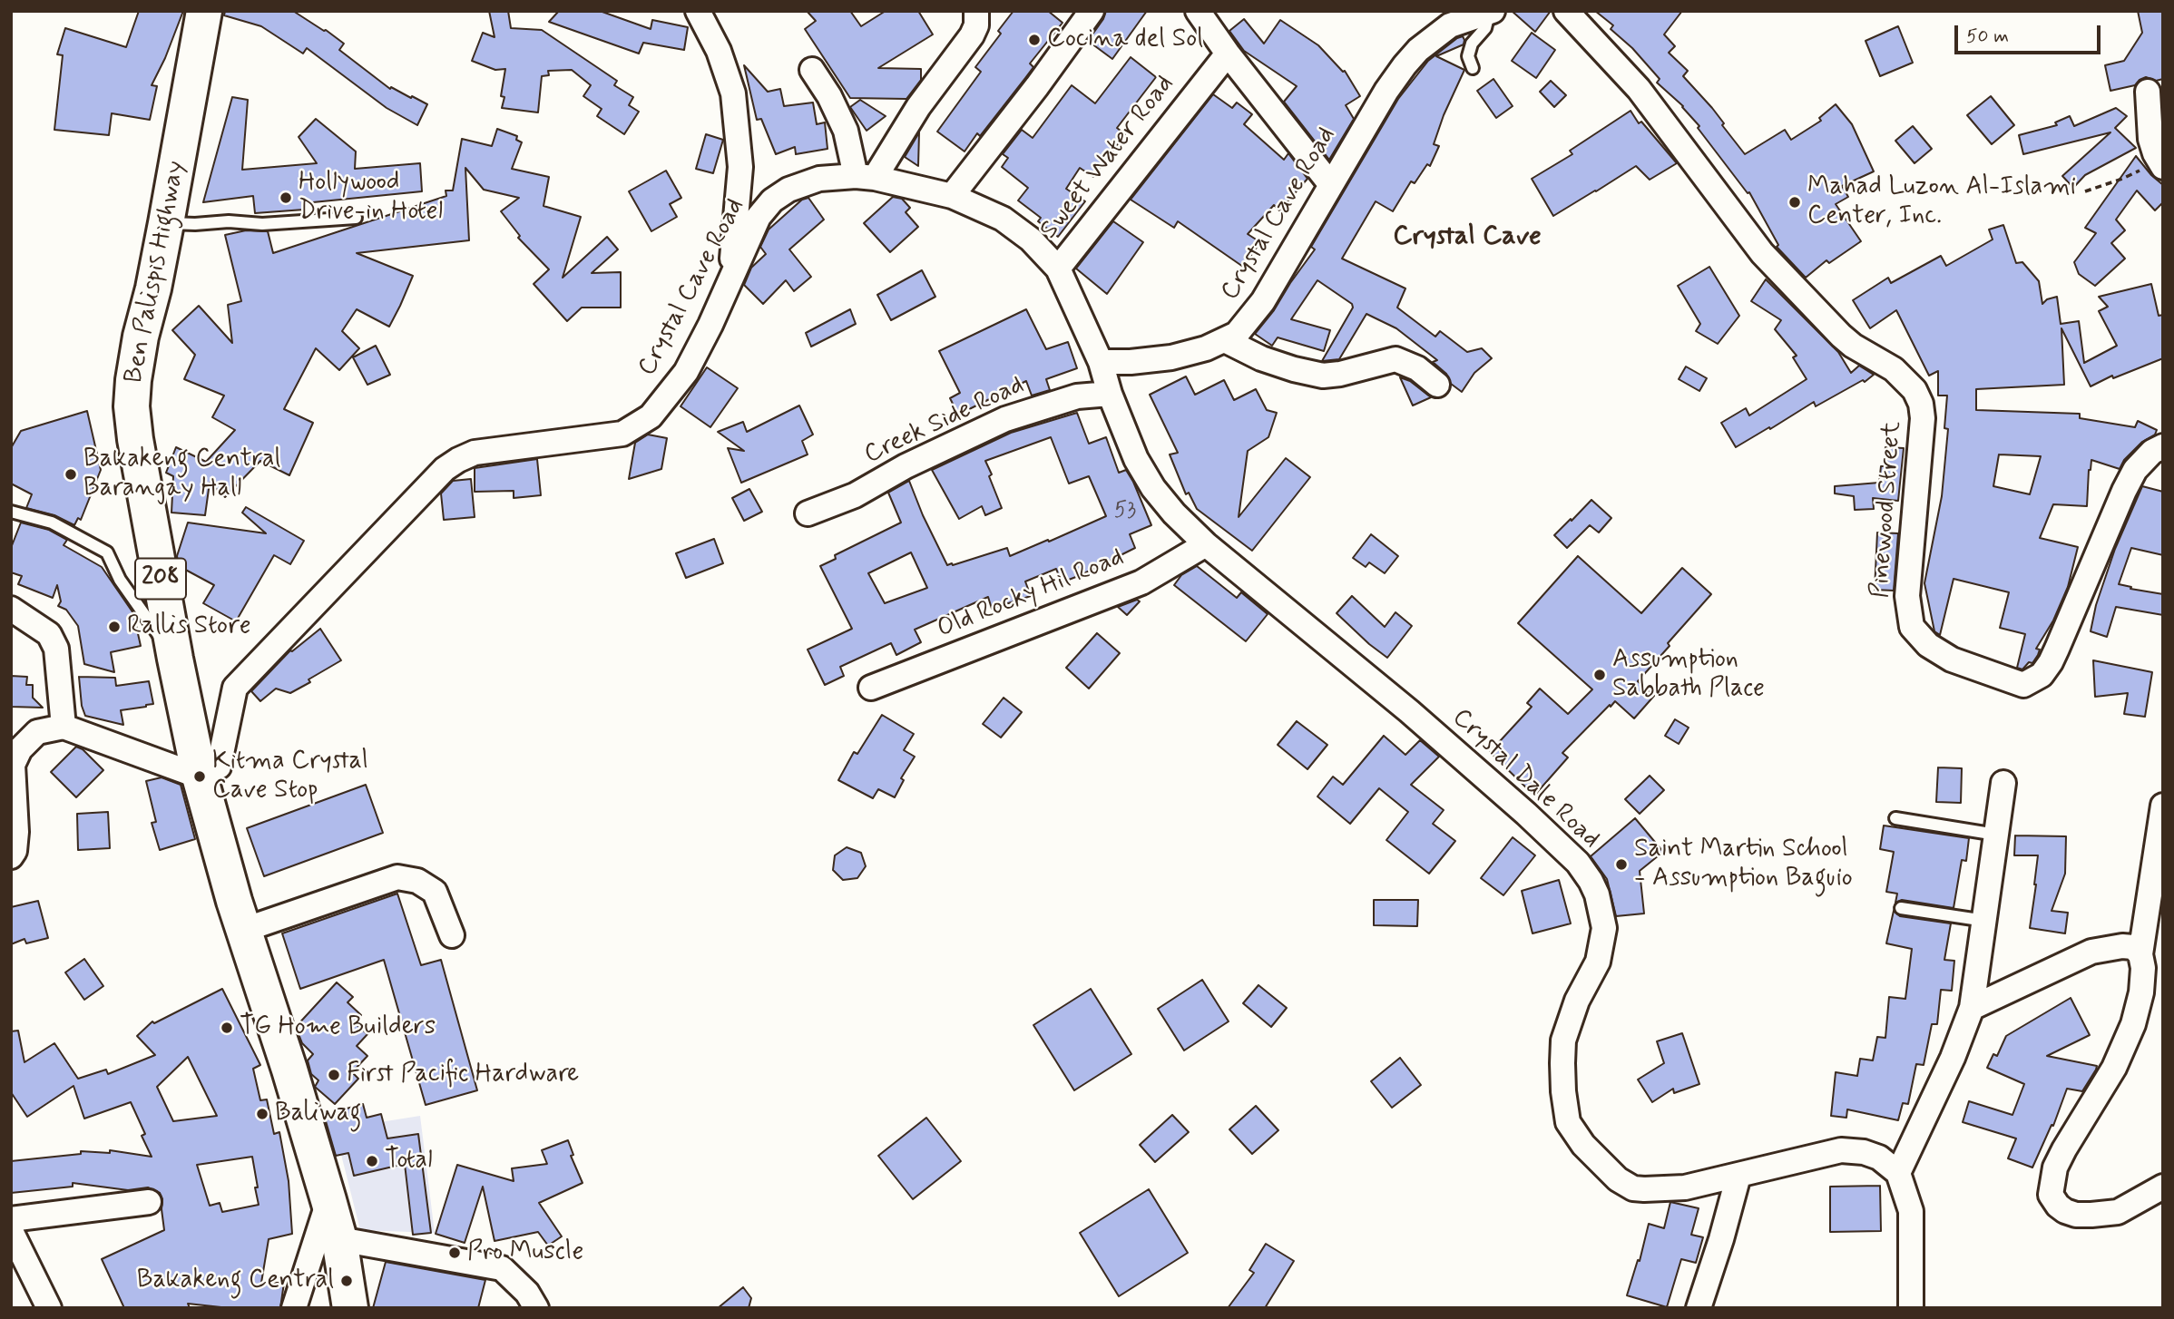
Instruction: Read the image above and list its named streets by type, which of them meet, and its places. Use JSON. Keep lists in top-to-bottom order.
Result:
{
  "streets": {
    "main road": ["Ben Palispis Highway", "208"],
    "street": [
      "Sweet Water Road",
      "Crystal Cave Road",
      "Creek Side Road",
      "Pinewood Street",
      "Old Rocky Hil Road",
      "Crystal Dale Road"
    ]
  },
  "crossings": [
    ["Sweet Water Road", "Crystal Cave Road"],
    ["Crystal Cave Road", "Ben Palispis Highway"],
    ["Crystal Cave Road", "Crystal Dale Road"],
    ["Creek Side Road", "Crystal Dale Road"],
    ["Old Rocky Hil Road", "Crystal Dale Road"]
  ],
  "districts": ["Crystal Cave"],
  "places": [
    "Cocina del Sol",
    "Hollywood Drive-in Hotel",
    "Mahad Luzon Al-Islami Center, Inc.",
    "Bakakeng Central Barangay Hall",
    "Rallis Store",
    "Assumption Sabbath Place",
    "Kitma Crystal Cave Stop",
    "Saint Martin School - Assumption Baguio",
    "TG Home Builders",
    "First Pacific Hardware",
    "Baliwag",
    "Total",
    "Pro Muscle",
    "Bakakeng Central"
  ],
  "house_numbers": ["53"],
  "scale_bar": "50 m"
}
